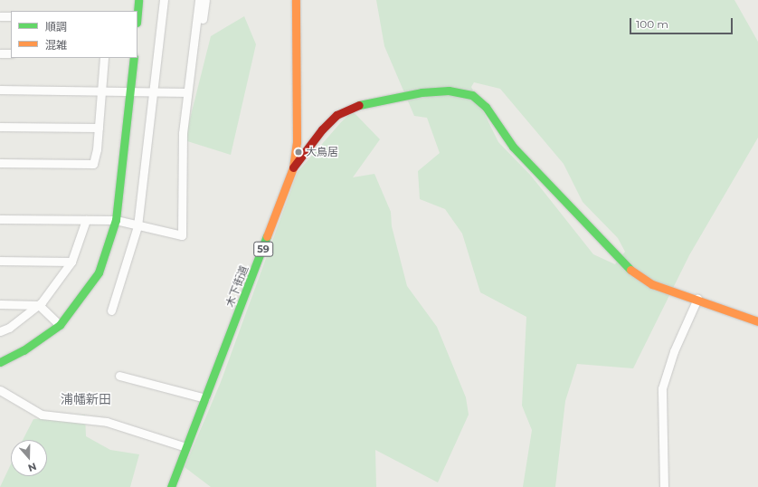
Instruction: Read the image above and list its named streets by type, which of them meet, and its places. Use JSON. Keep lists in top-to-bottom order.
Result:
{
  "streets": {
    "street": ["59", "木下街道"]
  },
  "districts": ["浦幡新田"],
  "places": ["大鳥居"],
  "legend": ["順調", "混雑"],
  "scale_bar": "100 m",
  "north": "bottom"
}
